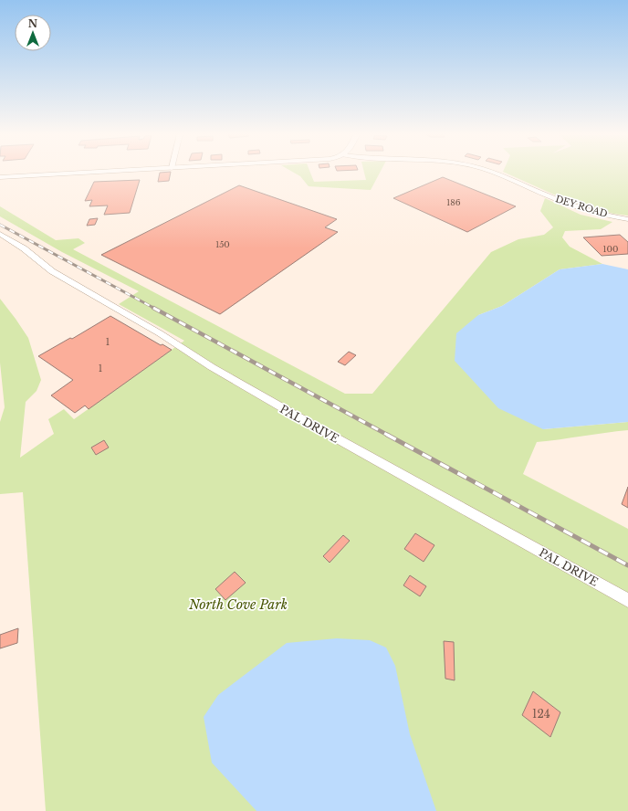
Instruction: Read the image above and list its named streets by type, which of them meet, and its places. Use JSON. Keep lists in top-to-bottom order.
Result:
{
  "streets": {
    "street": ["DEY ROAD", "PAL DRIVE"]
  },
  "parks": ["North Cove Park"],
  "house_numbers": [
    "186",
    "150",
    "100",
    "1",
    "1",
    "124"
  ],
  "north": "top"
}
